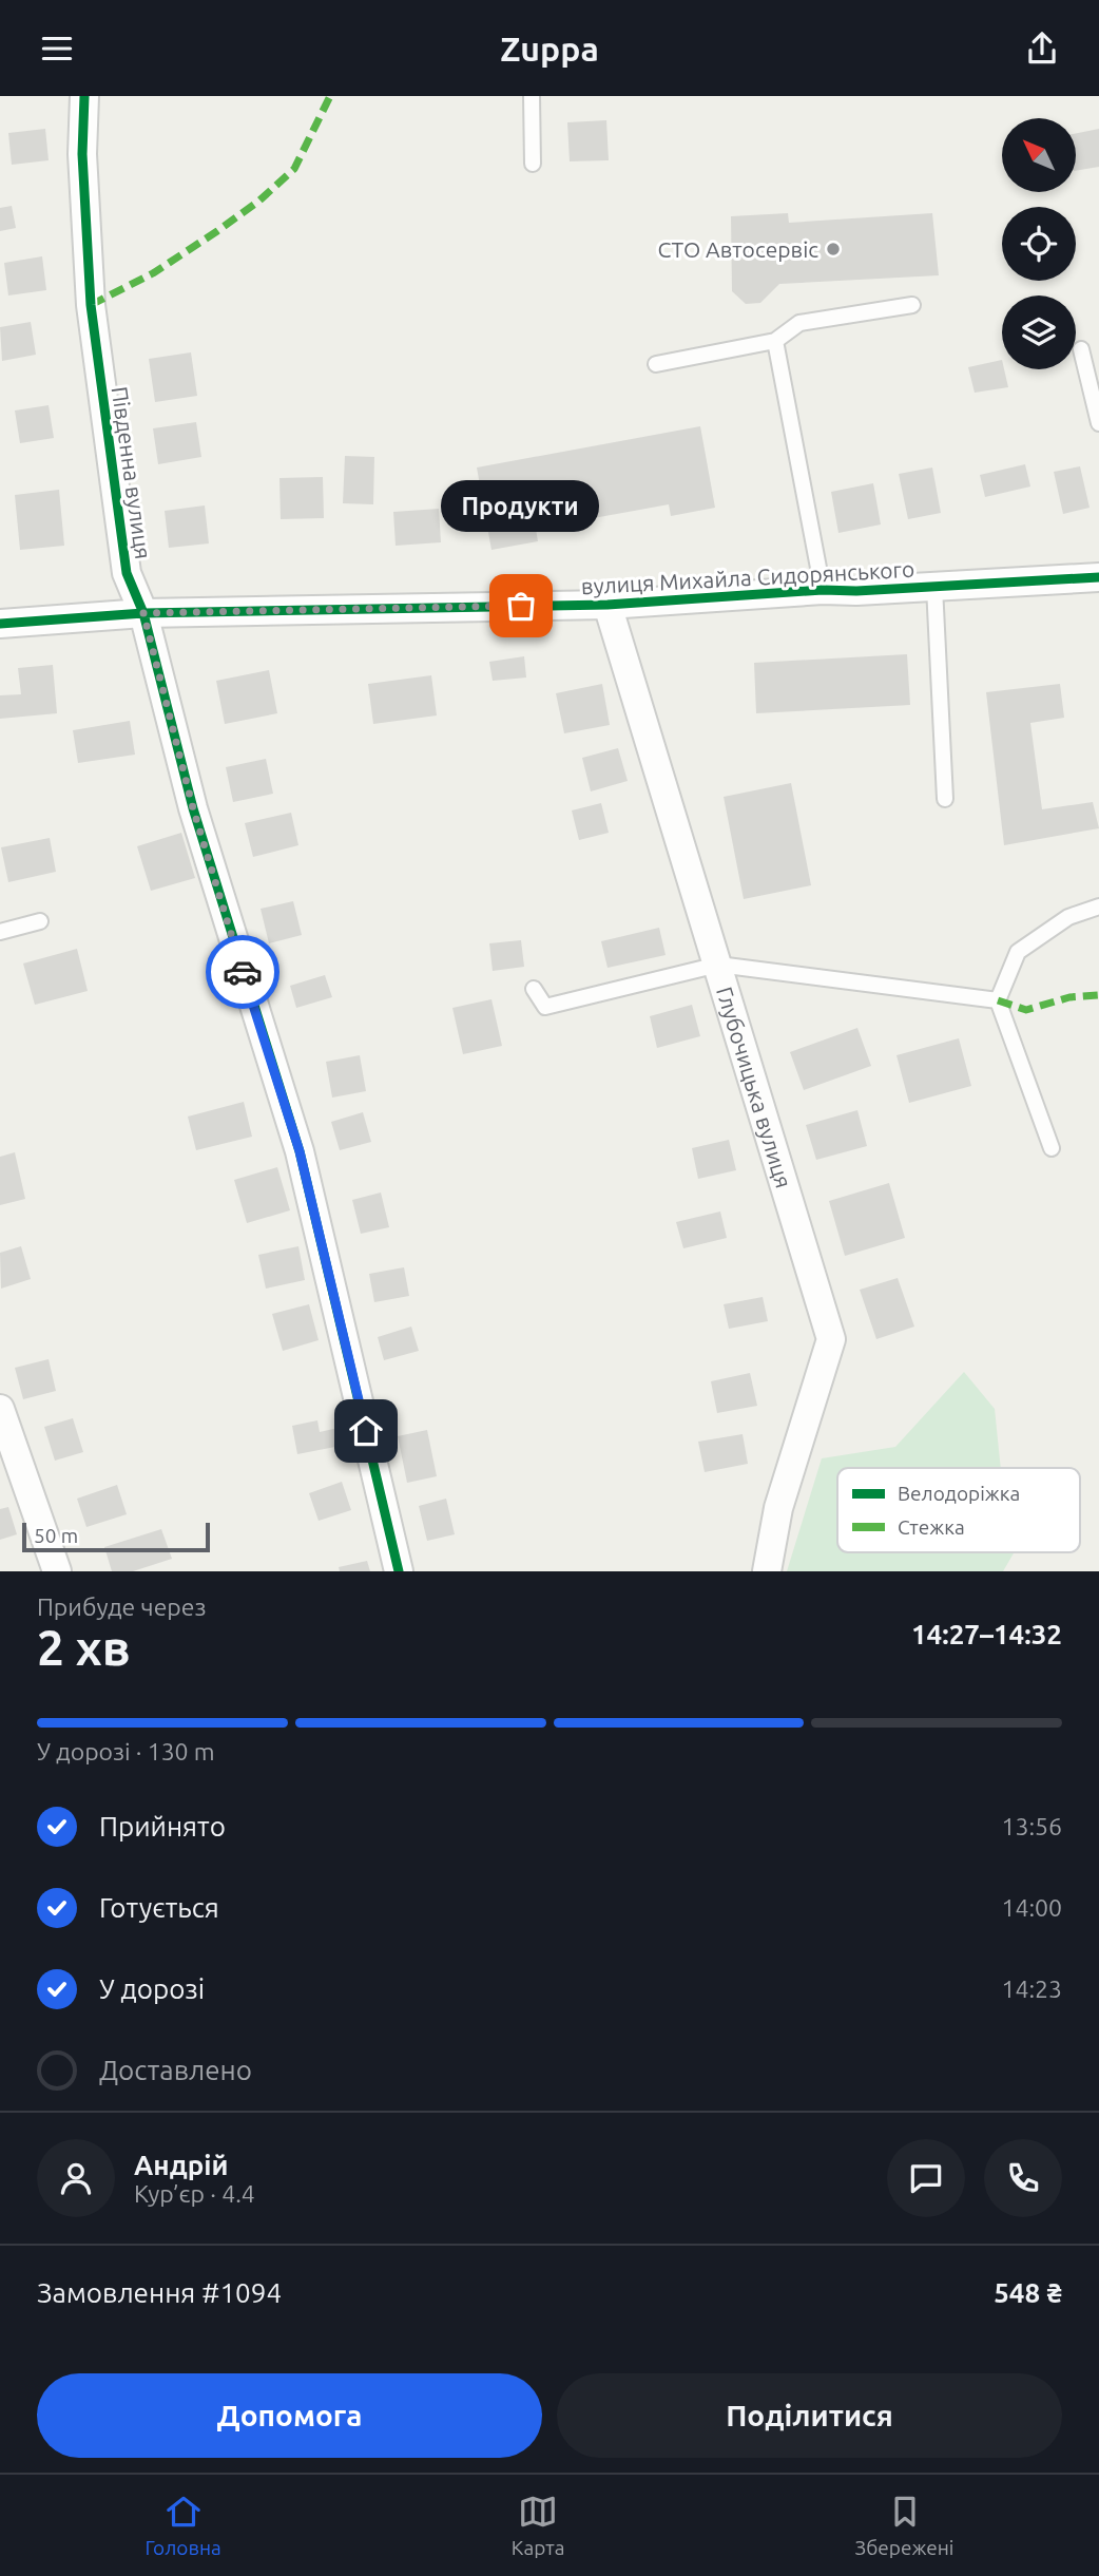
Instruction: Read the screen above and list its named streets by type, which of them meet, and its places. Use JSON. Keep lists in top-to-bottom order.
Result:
{
  "streets": {
    "street": ["Південна вулиця", "вулиця Михайла Сидорянського", "Глубочицька вулиця"]
  },
  "crossings": [
    ["Південна вулиця", "вулиця Михайла Сидорянського"],
    ["вулиця Михайла Сидорянського", "Глубочицька вулиця"]
  ],
  "places": ["СТО Автосервіс", "Продукти"],
  "legend": ["Велодоріжка", "Стежка"],
  "scale_bar": "50 m",
  "north": "top left",
  "page": {
    "header": "Zuppa",
    "bubble": "Продукти",
    "scale": "50 m",
    "heading": ["2 хв", "Прибуде через", "14:27–14:32"],
    "panel": [
      "Андрій",
      "Кур’єр · 4.4",
      "Замовлення #1094",
      "548 ₴"
    ],
    "bar": "У дорозі · 130 m",
    "list": [
      ["Прийнято", "13:56"],
      ["Готується", "14:00"],
      ["У дорозі", "14:23"],
      "Доставлено"
    ],
    "buttons": ["Допомога", "Поділитися"],
    "tabs": ["Головна", "Карта", "Збережені"]
  }
}
